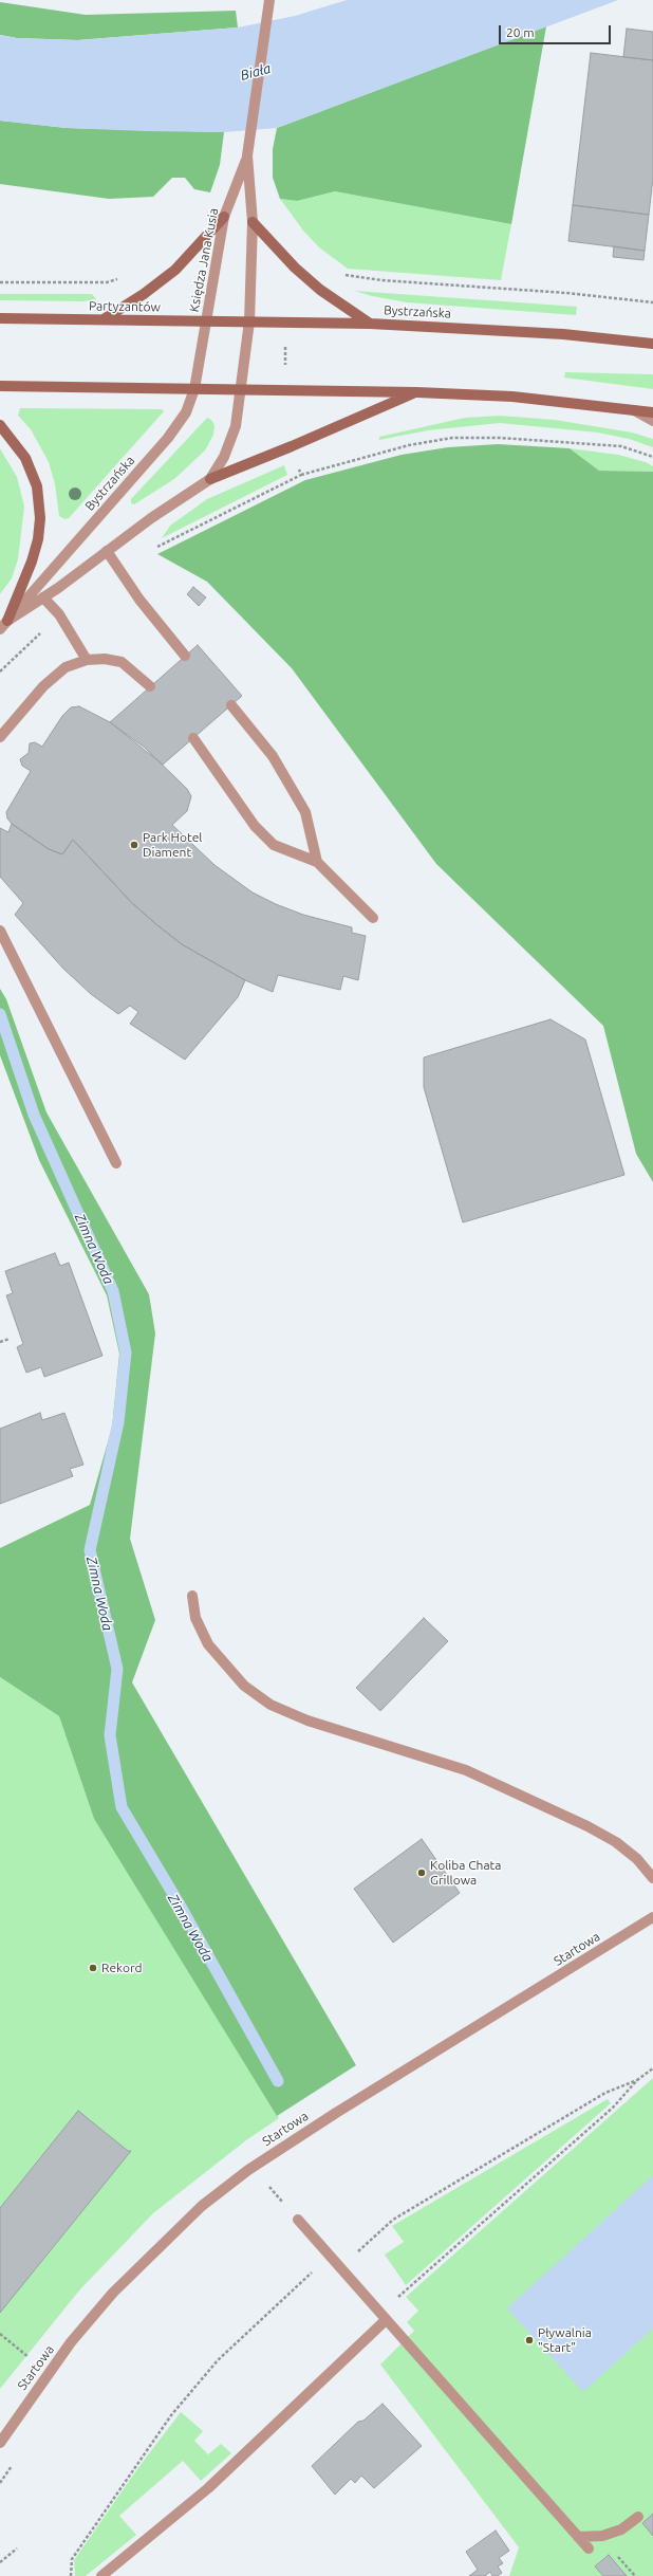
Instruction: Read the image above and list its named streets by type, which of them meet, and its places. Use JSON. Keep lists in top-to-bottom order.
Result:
{
  "streets": {
    "main road": ["Partyzantów", "Bystrzańska"],
    "street": ["Księdza Jana Kusia", "Startowa"]
  },
  "crossings": [
    ["Księdza Jana Kusia", "Partyzantów"],
    ["Księdza Jana Kusia", "Bystrzańska"],
    ["Partyzantów", "Bystrzańska"]
  ],
  "water": ["Biała", "Zimna Woda"],
  "places": [
    "Park Hotel Diament",
    "Koliba Chata Grillowa",
    "Rekord",
    "Pływalnia \"Start\""
  ],
  "scale_bar": "20 m"
}
